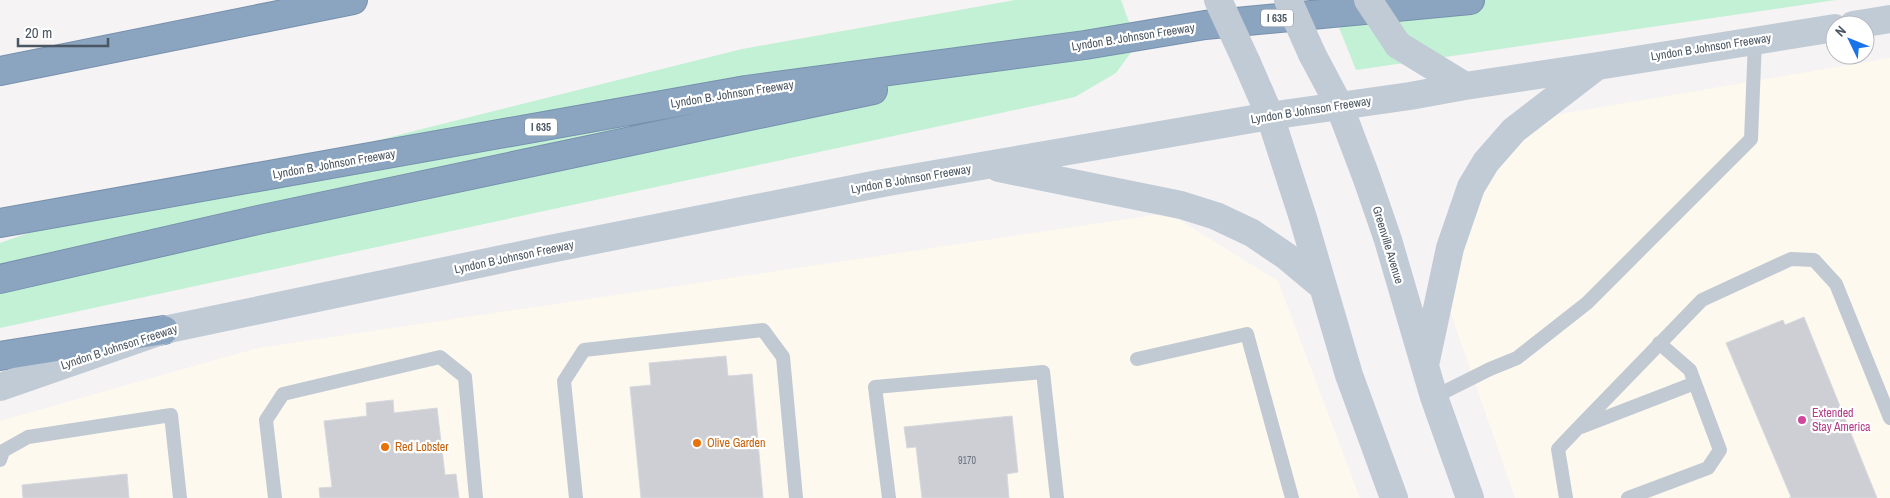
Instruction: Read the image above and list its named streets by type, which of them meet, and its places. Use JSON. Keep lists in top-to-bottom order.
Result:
{
  "streets": {
    "highway": ["I 635", "Lyndon B. Johnson Freeway"],
    "main road": ["Lyndon B Johnson Freeway", "Greenville Avenue"]
  },
  "crossings": [
    ["Lyndon B Johnson Freeway", "Greenville Avenue"]
  ],
  "places": ["Extended Stay America", "Olive Garden", "Red Lobster"],
  "house_numbers": ["9170"],
  "scale_bar": "20 m",
  "north": "top left"
}
